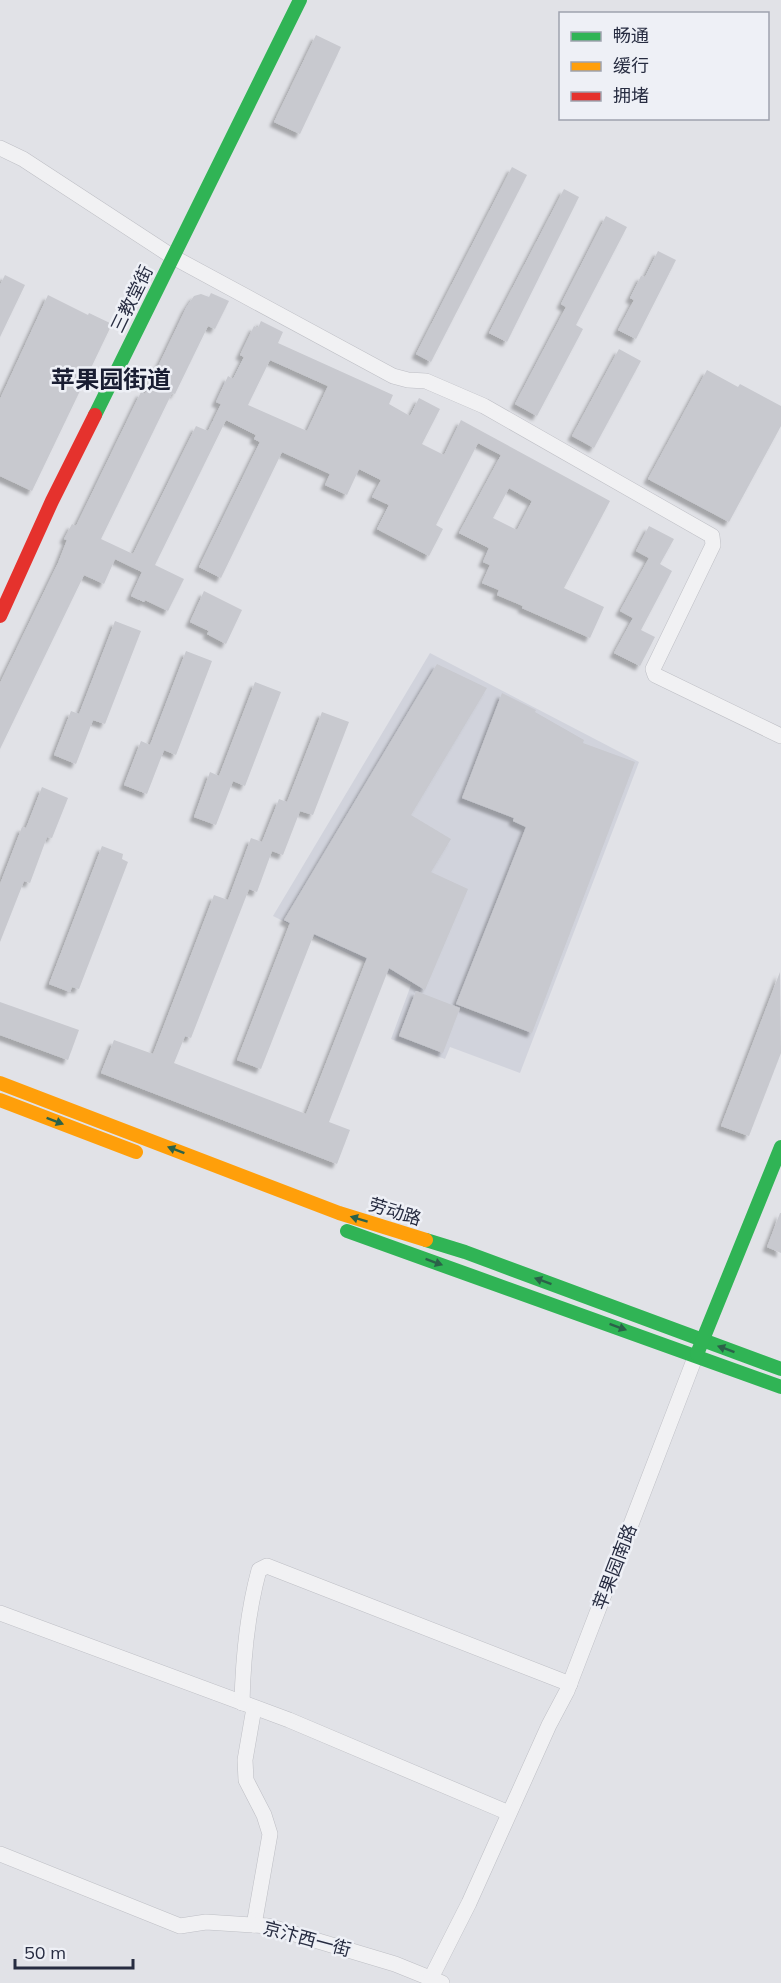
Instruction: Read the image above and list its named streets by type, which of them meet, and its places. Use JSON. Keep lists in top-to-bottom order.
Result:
{
  "streets": {
    "street": [
      "三教堂街",
      "劳动路",
      "苹果园南路",
      "京汴西一街"
    ]
  },
  "crossings": [
    ["劳动路", "苹果园南路"],
    ["苹果园南路", "京汴西一街"]
  ],
  "districts": ["苹果园街道"],
  "legend": ["畅通", "缓行", "拥堵"],
  "scale_bar": "50 m"
}
